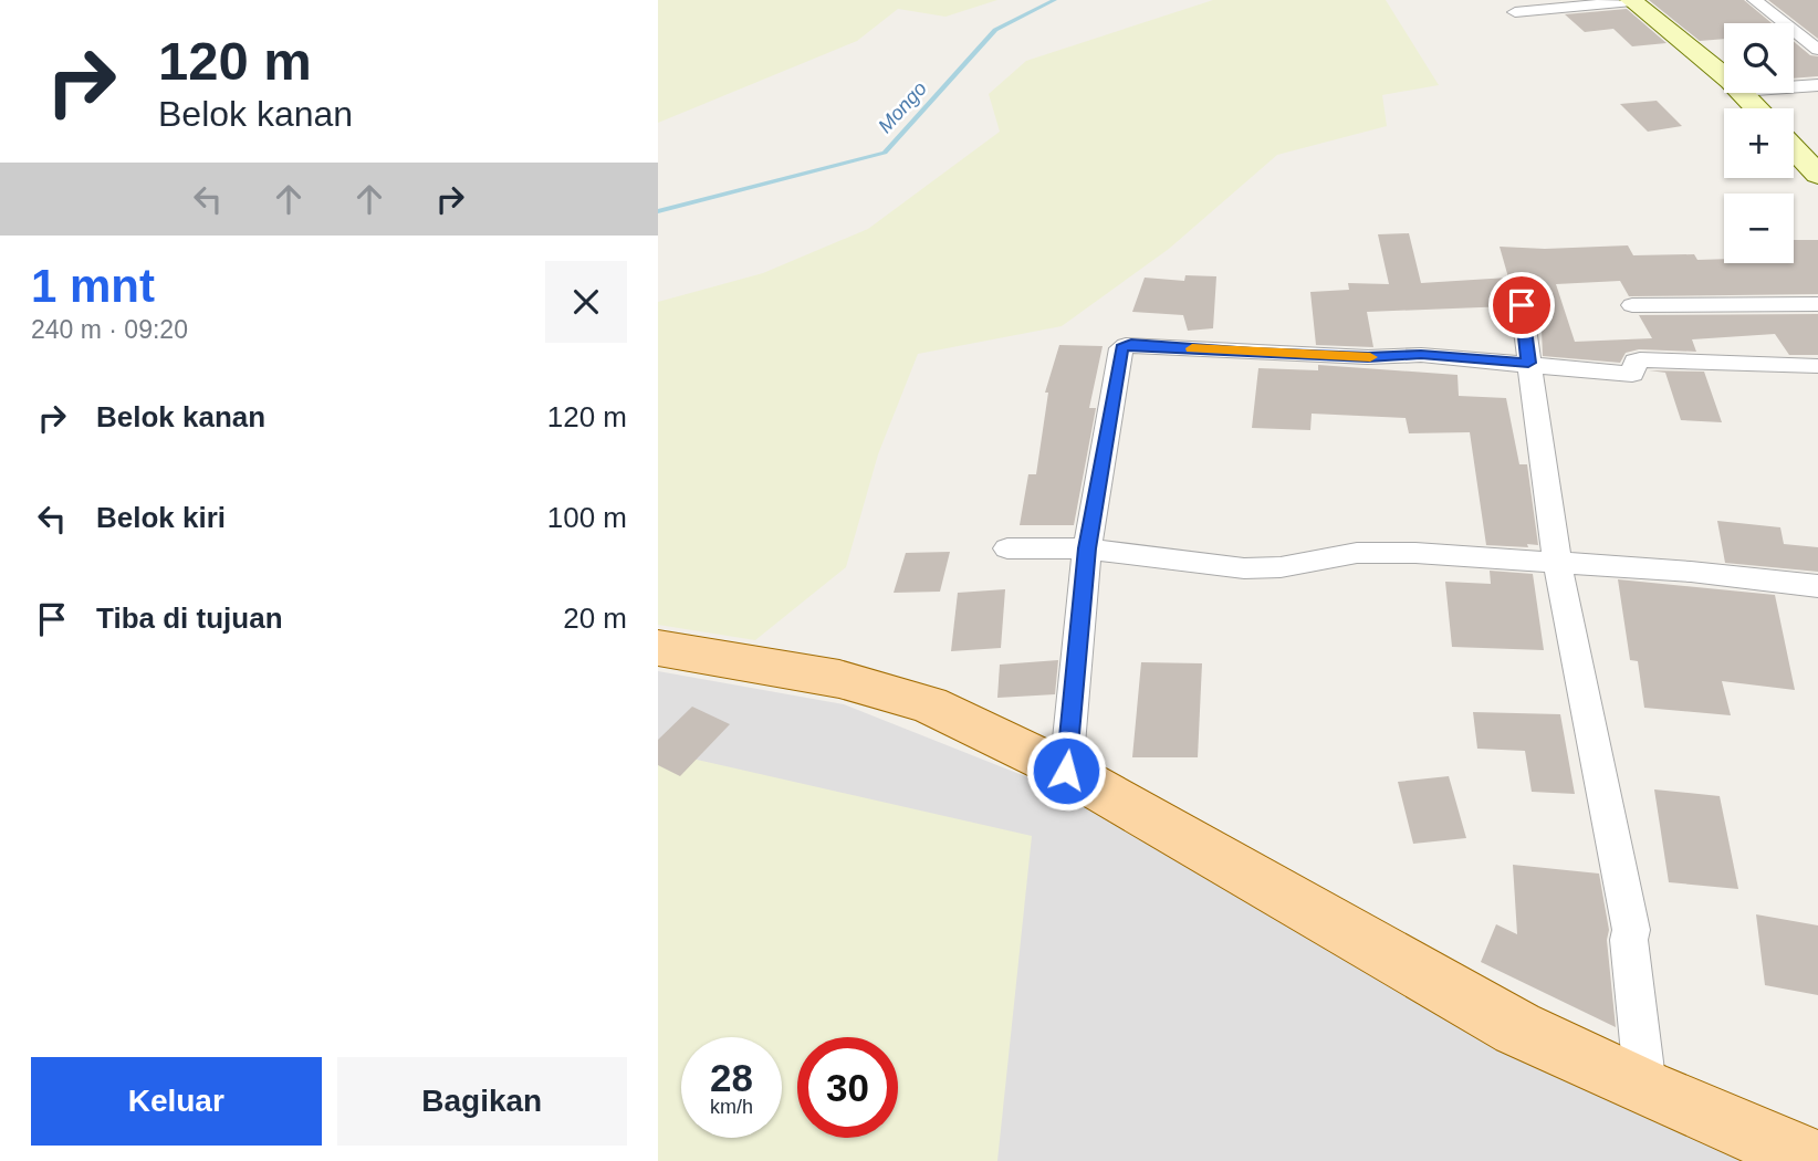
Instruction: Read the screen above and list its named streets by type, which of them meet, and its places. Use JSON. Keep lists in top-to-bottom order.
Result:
{
  "water": ["Mongo"],
  "page": {
    "turn": ["120 m", "Belok kanan"],
    "map_buttons": ["+", "−"],
    "heading": ["1 mnt", "240 m · 09:20"],
    "list": [
      {
        "name": "Belok kanan",
        "value": "120 m"
      },
      {
        "name": "Belok kiri",
        "value": "100 m"
      },
      {
        "name": "Tiba di tujuan",
        "value": "20 m"
      }
    ],
    "speed": "28 km/h",
    "limit": "30",
    "buttons": ["Keluar", "Bagikan"]
  }
}
